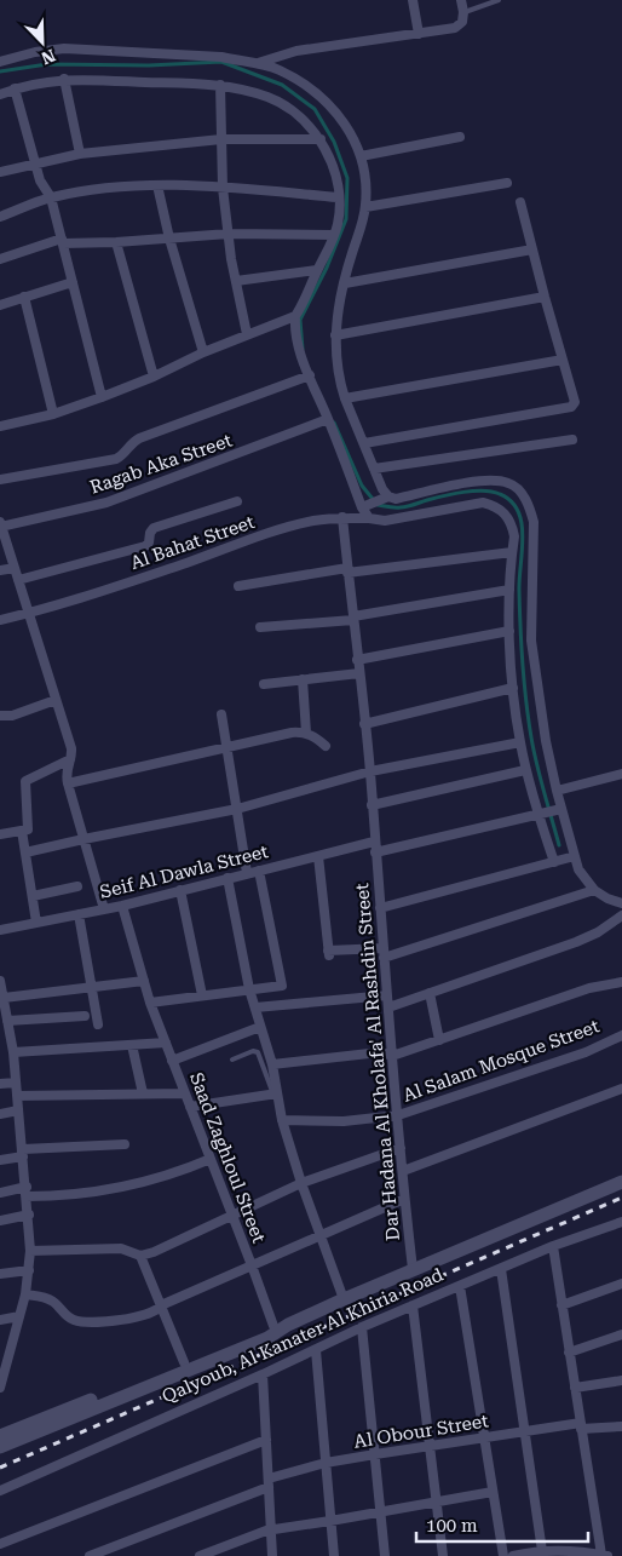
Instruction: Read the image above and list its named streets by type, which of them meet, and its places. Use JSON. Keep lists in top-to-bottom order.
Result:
{
  "streets": {
    "main road": ["Qalyoub, Al Kanater Al Khiria Road"],
    "street": [
      "Ragab Aka Street",
      "Al Bahat Street",
      "Seif Al Dawla Street",
      "Al Salam Mosque Street",
      "Dar Hadana Al Kholafa' Al Rashdin Street",
      "Saad Zaghloul Street",
      "Al Obour Street"
    ]
  },
  "crossings": [
    ["Al Bahat Street", "Dar Hadana Al Kholafa' Al Rashdin Street"],
    ["Seif Al Dawla Street", "Dar Hadana Al Kholafa' Al Rashdin Street"],
    ["Seif Al Dawla Street", "Saad Zaghloul Street"],
    ["Al Salam Mosque Street", "Dar Hadana Al Kholafa' Al Rashdin Street"],
    ["Dar Hadana Al Kholafa' Al Rashdin Street", "Qalyoub, Al Kanater Al Khiria Road"],
    ["Saad Zaghloul Street", "Qalyoub, Al Kanater Al Khiria Road"]
  ],
  "scale_bar": "100 m",
  "north": "bottom right"
}
